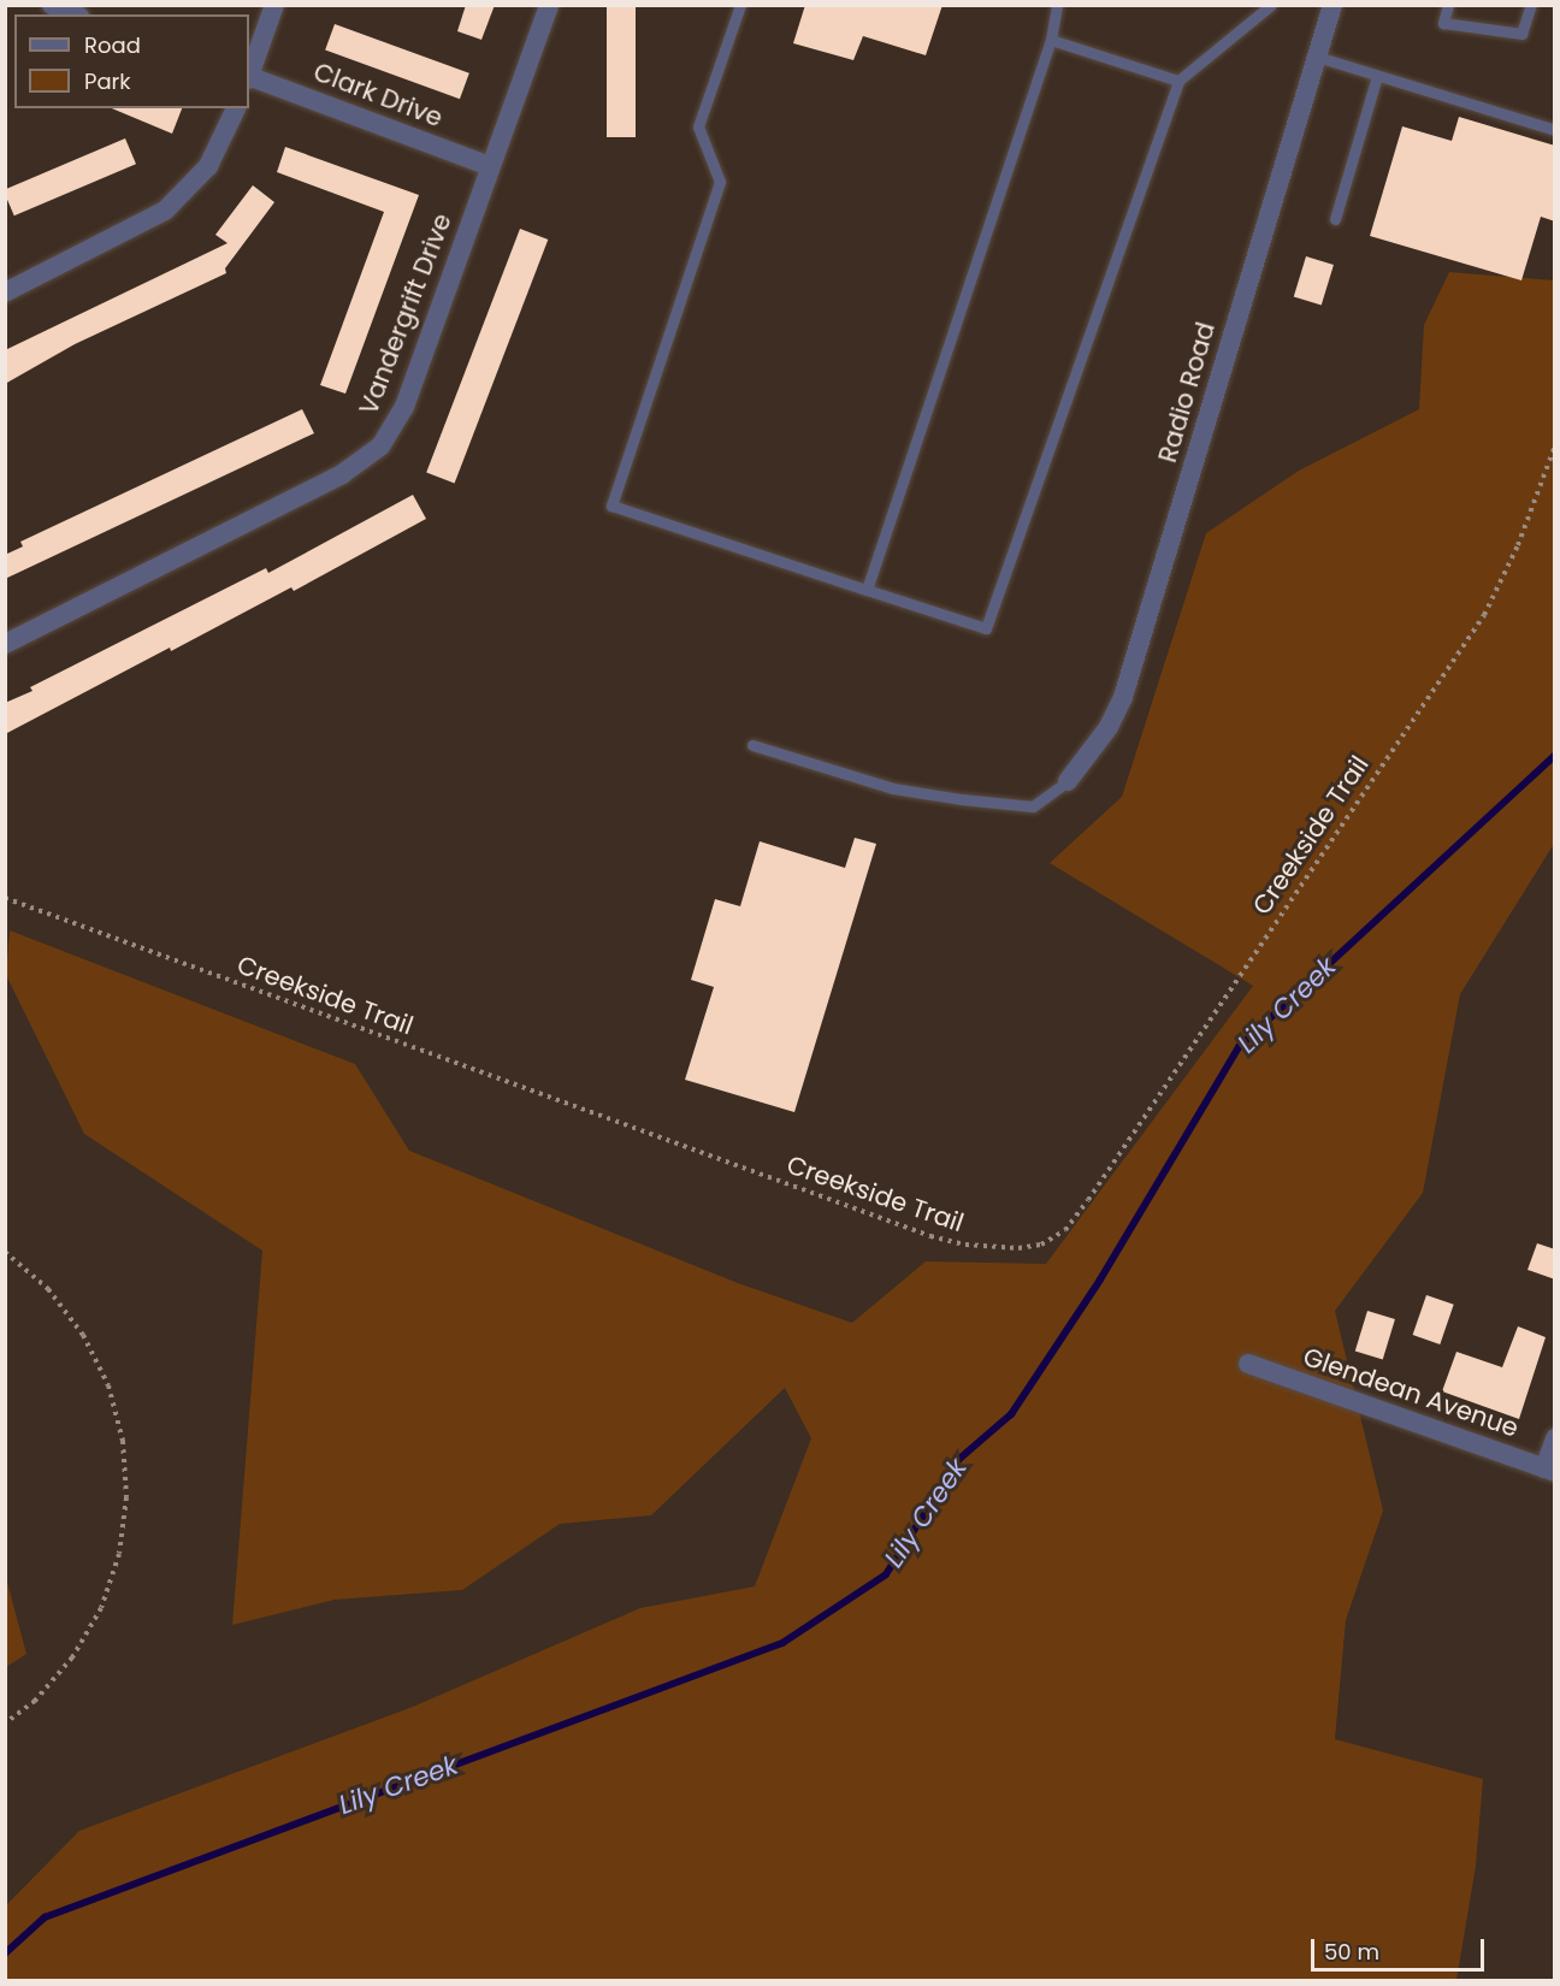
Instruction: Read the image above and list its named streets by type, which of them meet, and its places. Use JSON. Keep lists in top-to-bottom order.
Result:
{
  "streets": {
    "street": [
      "Clark Drive",
      "Vandergrift Drive",
      "Radio Road",
      "Glendean Avenue"
    ],
    "path": ["Creekside Trail"]
  },
  "crossings": [
    ["Clark Drive", "Vandergrift Drive"]
  ],
  "water": ["Lily Creek"],
  "legend": ["Road", "Park"],
  "scale_bar": "50 m"
}
